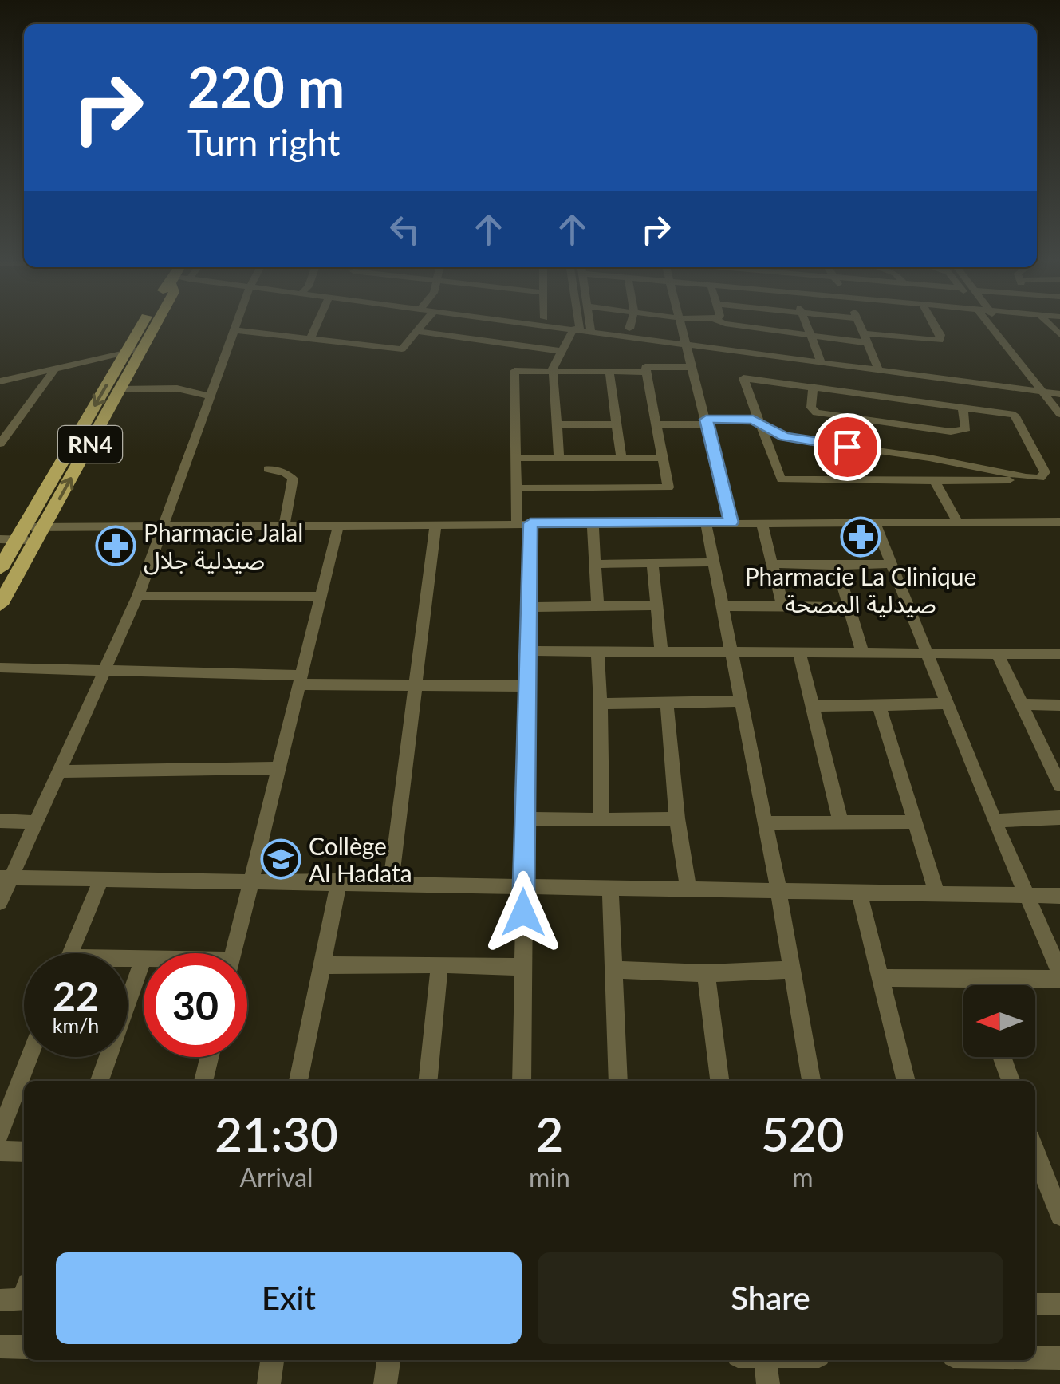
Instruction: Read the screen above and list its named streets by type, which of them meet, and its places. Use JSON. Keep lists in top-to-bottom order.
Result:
{
  "streets": {
    "main road": ["RN4"]
  },
  "places": {
    "pharmacy": ["Pharmacie La Clinique صيدلية المصحة", "Pharmacie Jalal صيدلية جلال"],
    "school or university": ["Collège Al Hadata"]
  },
  "north": "left",
  "page": {
    "turn": ["220 m", "Turn right"],
    "speed": "22 km/h",
    "limit": "30",
    "eta": [
      "21:30",
      "Arrival",
      "2",
      "min",
      "520",
      "m"
    ],
    "buttons": ["Exit", "Share"]
  }
}
